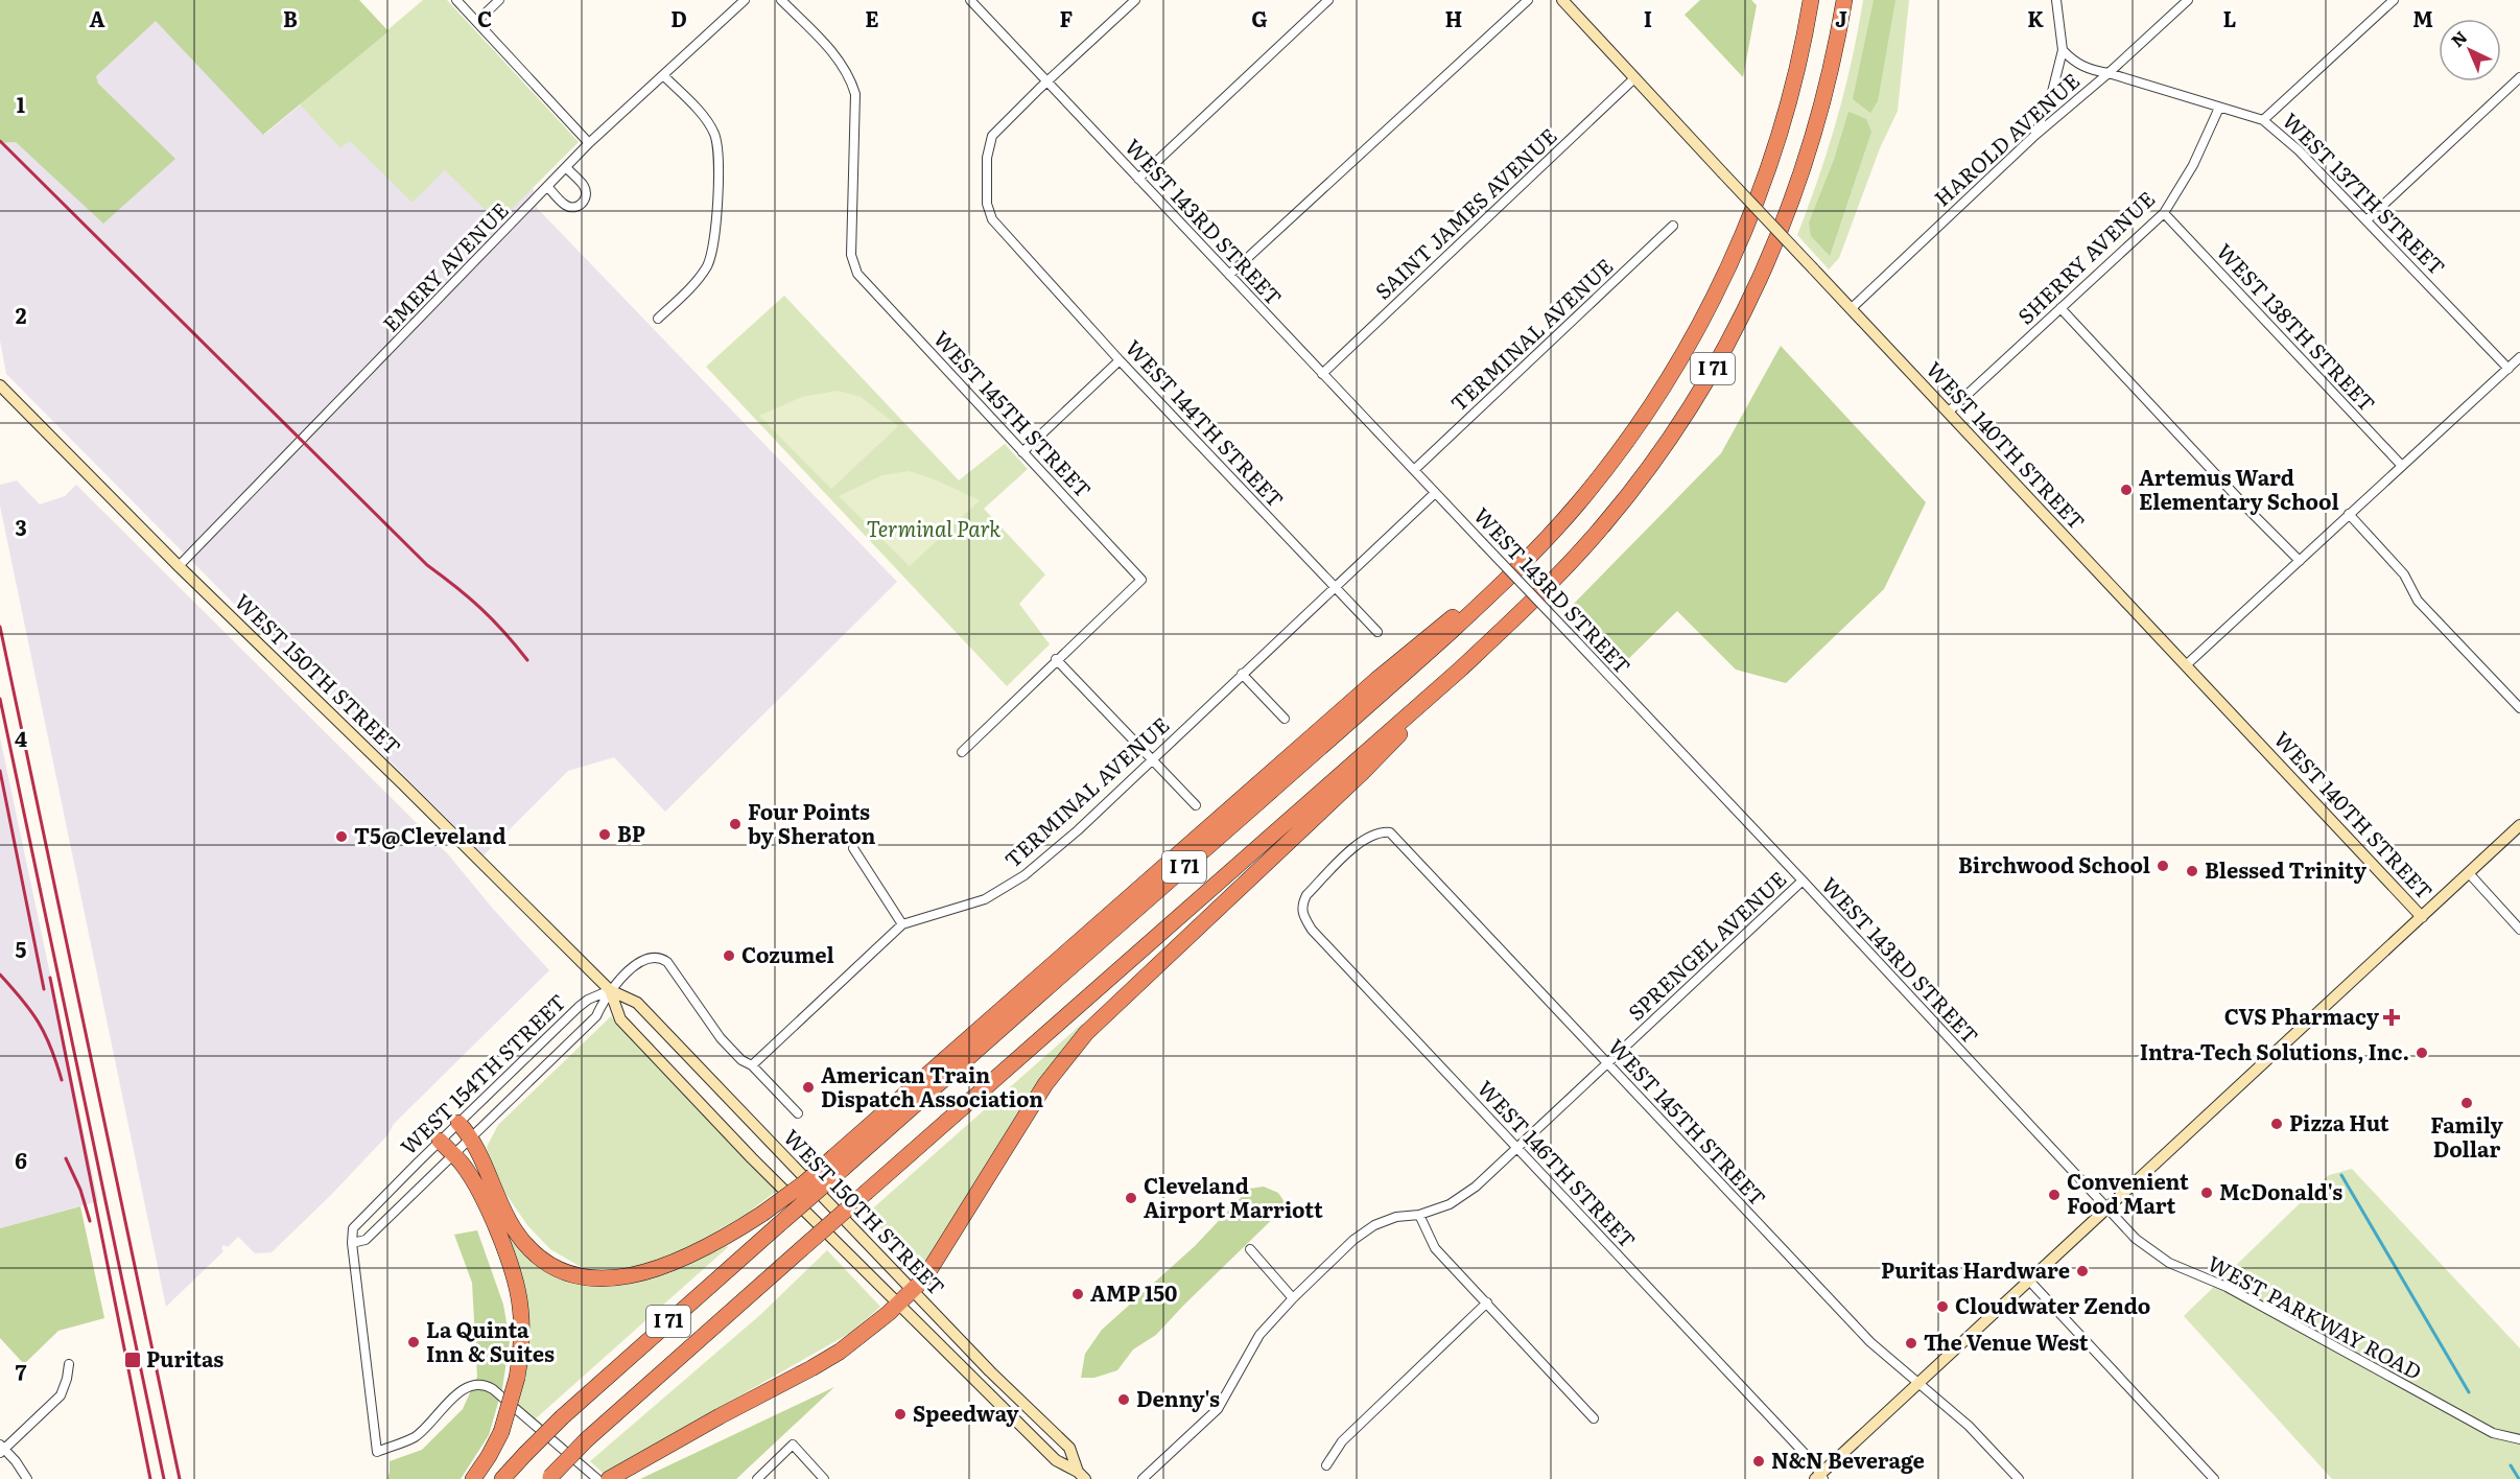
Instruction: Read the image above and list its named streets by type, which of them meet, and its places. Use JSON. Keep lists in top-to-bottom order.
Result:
{
  "streets": {
    "highway": ["I 71"],
    "street": [
      "HAROLD AVENUE",
      "WEST 137TH STREET",
      "SAINT JAMES AVENUE",
      "WEST 143RD STREET",
      "SHERRY AVENUE",
      "EMERY AVENUE",
      "WEST 138TH STREET",
      "TERMINAL AVENUE",
      "WEST 145TH STREET",
      "WEST 144TH STREET",
      "WEST 140TH STREET",
      "WEST 150TH STREET",
      "SPRENGEL AVENUE",
      "WEST 154TH STREET",
      "WEST 146TH STREET",
      "WEST PARKWAY ROAD"
    ]
  },
  "crossings": [
    ["HAROLD AVENUE", "WEST 137TH STREET"],
    ["HAROLD AVENUE", "WEST 140TH STREET"],
    ["WEST 137TH STREET", "SHERRY AVENUE"],
    ["SAINT JAMES AVENUE", "WEST 143RD STREET"],
    ["SAINT JAMES AVENUE", "WEST 140TH STREET"],
    ["WEST 143RD STREET", "TERMINAL AVENUE"],
    ["WEST 143RD STREET", "WEST 144TH STREET"],
    ["WEST 143RD STREET", "SPRENGEL AVENUE"],
    ["WEST 143RD STREET", "WEST PARKWAY ROAD"],
    ["SHERRY AVENUE", "WEST 138TH STREET"],
    ["SHERRY AVENUE", "WEST 140TH STREET"],
    ["EMERY AVENUE", "WEST 150TH STREET"],
    ["TERMINAL AVENUE", "WEST 144TH STREET"],
    ["TERMINAL AVENUE", "WEST 150TH STREET"],
    ["WEST 145TH STREET", "SPRENGEL AVENUE"],
    ["WEST 145TH STREET", "WEST 146TH STREET"],
    ["WEST 150TH STREET", "WEST 154TH STREET"],
    ["SPRENGEL AVENUE", "WEST 146TH STREET"]
  ],
  "parks": ["Terminal Park"],
  "places": {
    "other": [
      "Artemus Ward Elementary School",
      "Four Points by Sheraton",
      "BP",
      "T5@Cleveland",
      "Birchwood School",
      "Blessed Trinity",
      "Cozumel",
      "Intra-Tech Solutions, Inc.",
      "American Train Dispatch Association",
      "Family Dollar",
      "Pizza Hut",
      "McDonald's",
      "Convenient Food Mart",
      "Cleveland Airport Marriott",
      "Puritas Hardware",
      "AMP 150",
      "Cloudwater Zendo",
      "La Quinta Inn & Suites",
      "The Venue West",
      "Denny's",
      "Speedway",
      "N&N Beverage"
    ],
    "health": ["CVS Pharmacy"],
    "transit": ["Puritas"]
  },
  "north": "top left",
  "grid": {
    "columns": [
      "A",
      "B",
      "C",
      "D",
      "E",
      "F",
      "G",
      "H",
      "I",
      "J",
      "K",
      "L",
      "M"
    ],
    "rows": [
      "1",
      "2",
      "3",
      "4",
      "5",
      "6",
      "7"
    ]
  }
}
